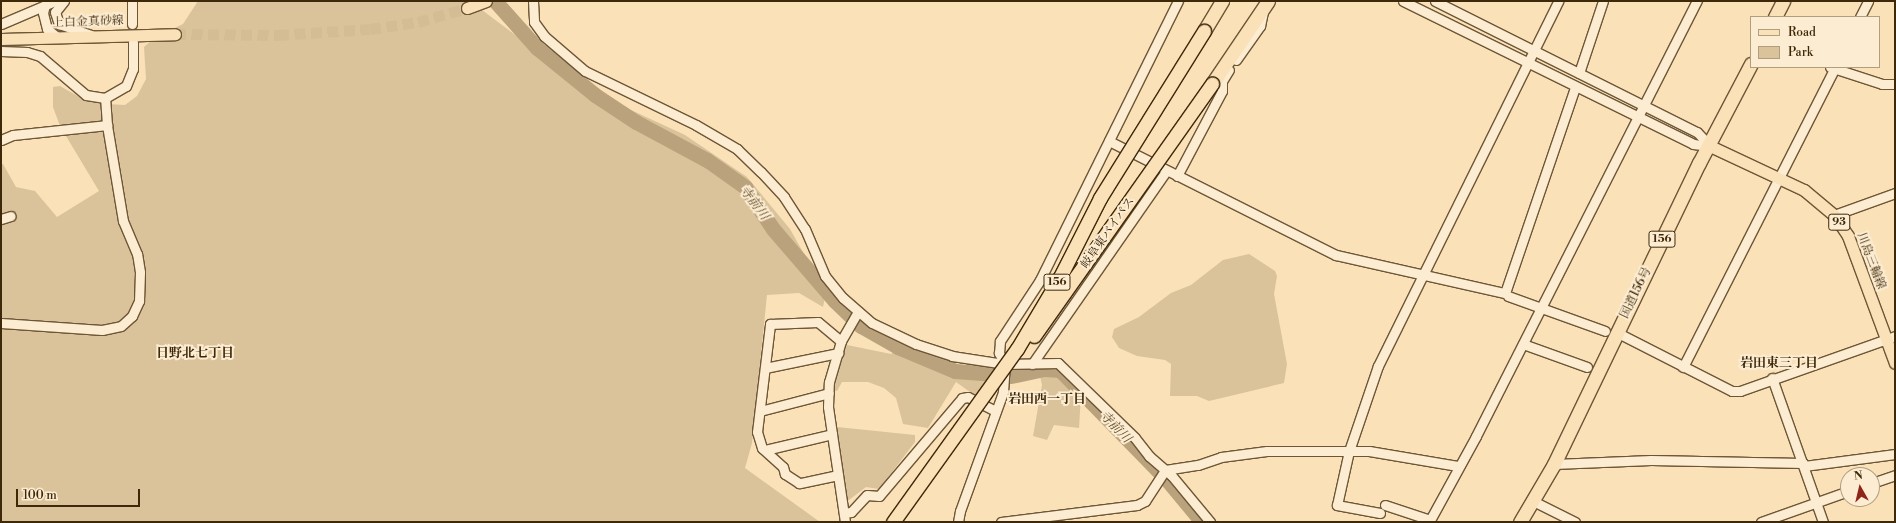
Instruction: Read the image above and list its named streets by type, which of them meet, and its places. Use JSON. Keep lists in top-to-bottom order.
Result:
{
  "streets": {
    "highway": ["岐阜東バイパス", "156", "国道156号"],
    "main road": ["上白金真砂線", "93", "川島三輪線"]
  },
  "crossings": [
    ["川島三輪線", "国道156号"]
  ],
  "districts": ["日野北七丁目", "岩田東三丁目", "岩田西一丁目"],
  "water": ["寺前川"],
  "legend": ["Road", "Park"],
  "scale_bar": "100 m",
  "north": "top"
}
